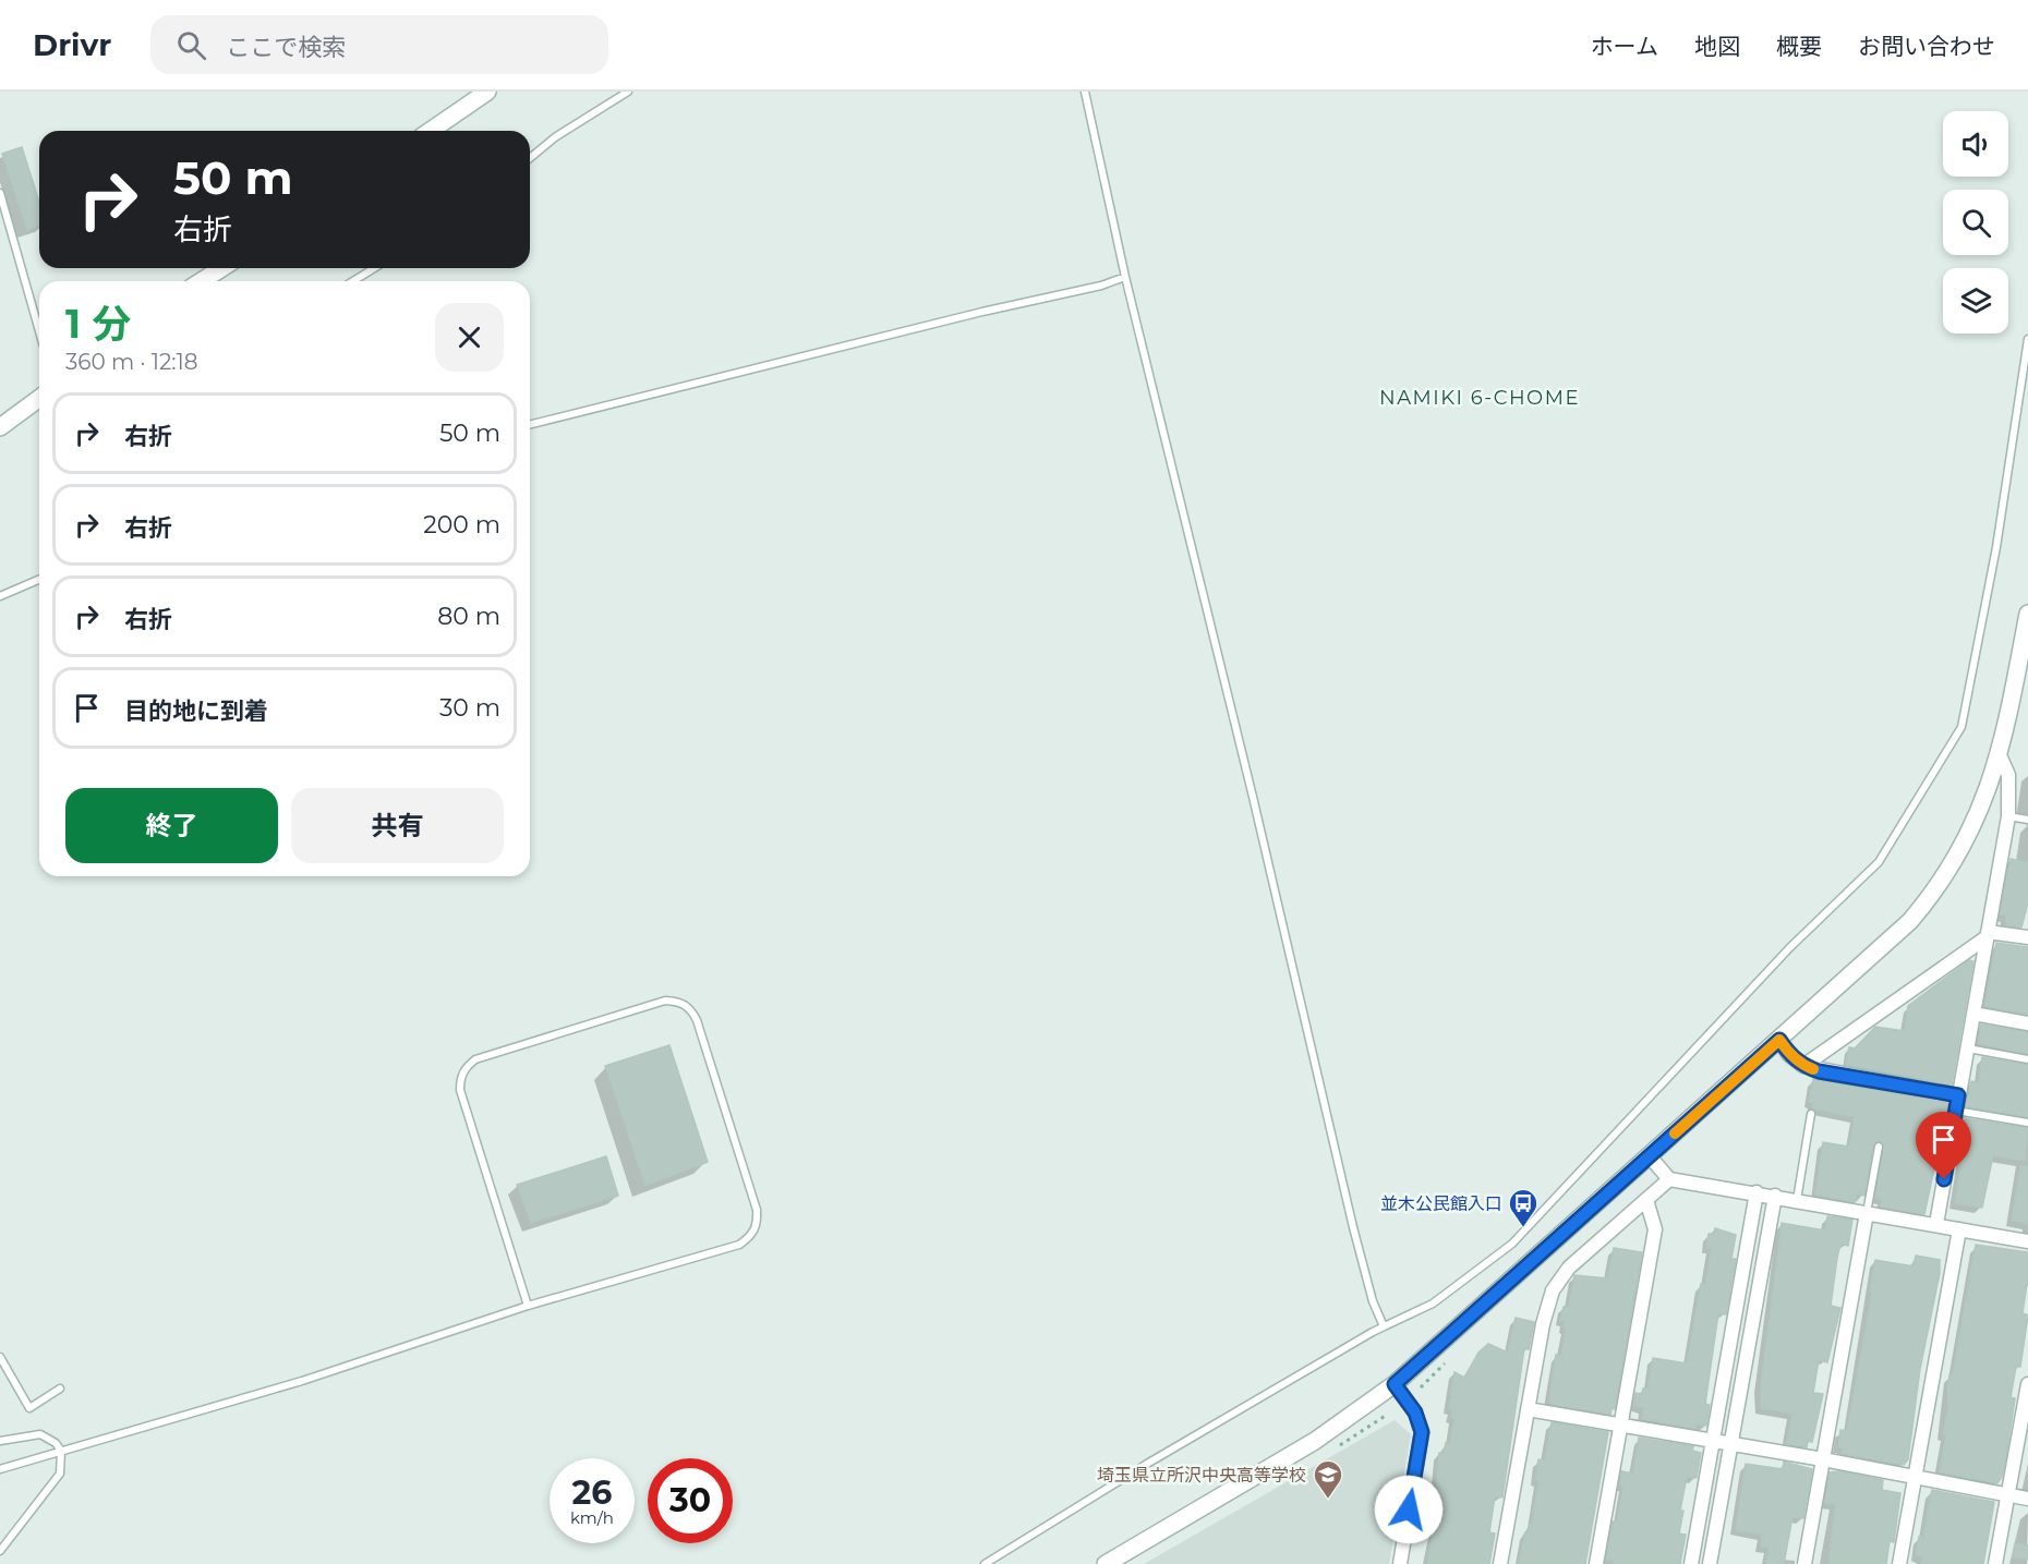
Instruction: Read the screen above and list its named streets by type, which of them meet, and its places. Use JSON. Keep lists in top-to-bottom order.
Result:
{
  "districts": ["NAMIKI 6-CHOME"],
  "places": {
    "bus stop": ["並木公民館入口"],
    "school or university": ["埼玉県立所沢中央高等学校"]
  },
  "page": {
    "header": "Drivr",
    "search": "ここで検索",
    "nav": [
      "ホーム",
      "地図",
      "概要",
      "お問い合わせ"
    ],
    "turn": ["50 m", "右折"],
    "heading": ["1 分", "360 m · 12:18"],
    "list": [
      {
        "name": "右折",
        "value": "50 m"
      },
      {
        "name": "右折",
        "value": "200 m"
      },
      {
        "name": "右折",
        "value": "80 m"
      },
      {
        "name": "目的地に到着",
        "value": "30 m"
      }
    ],
    "buttons": ["終了", "共有"],
    "speed": "26 km/h",
    "limit": "30"
  }
}
